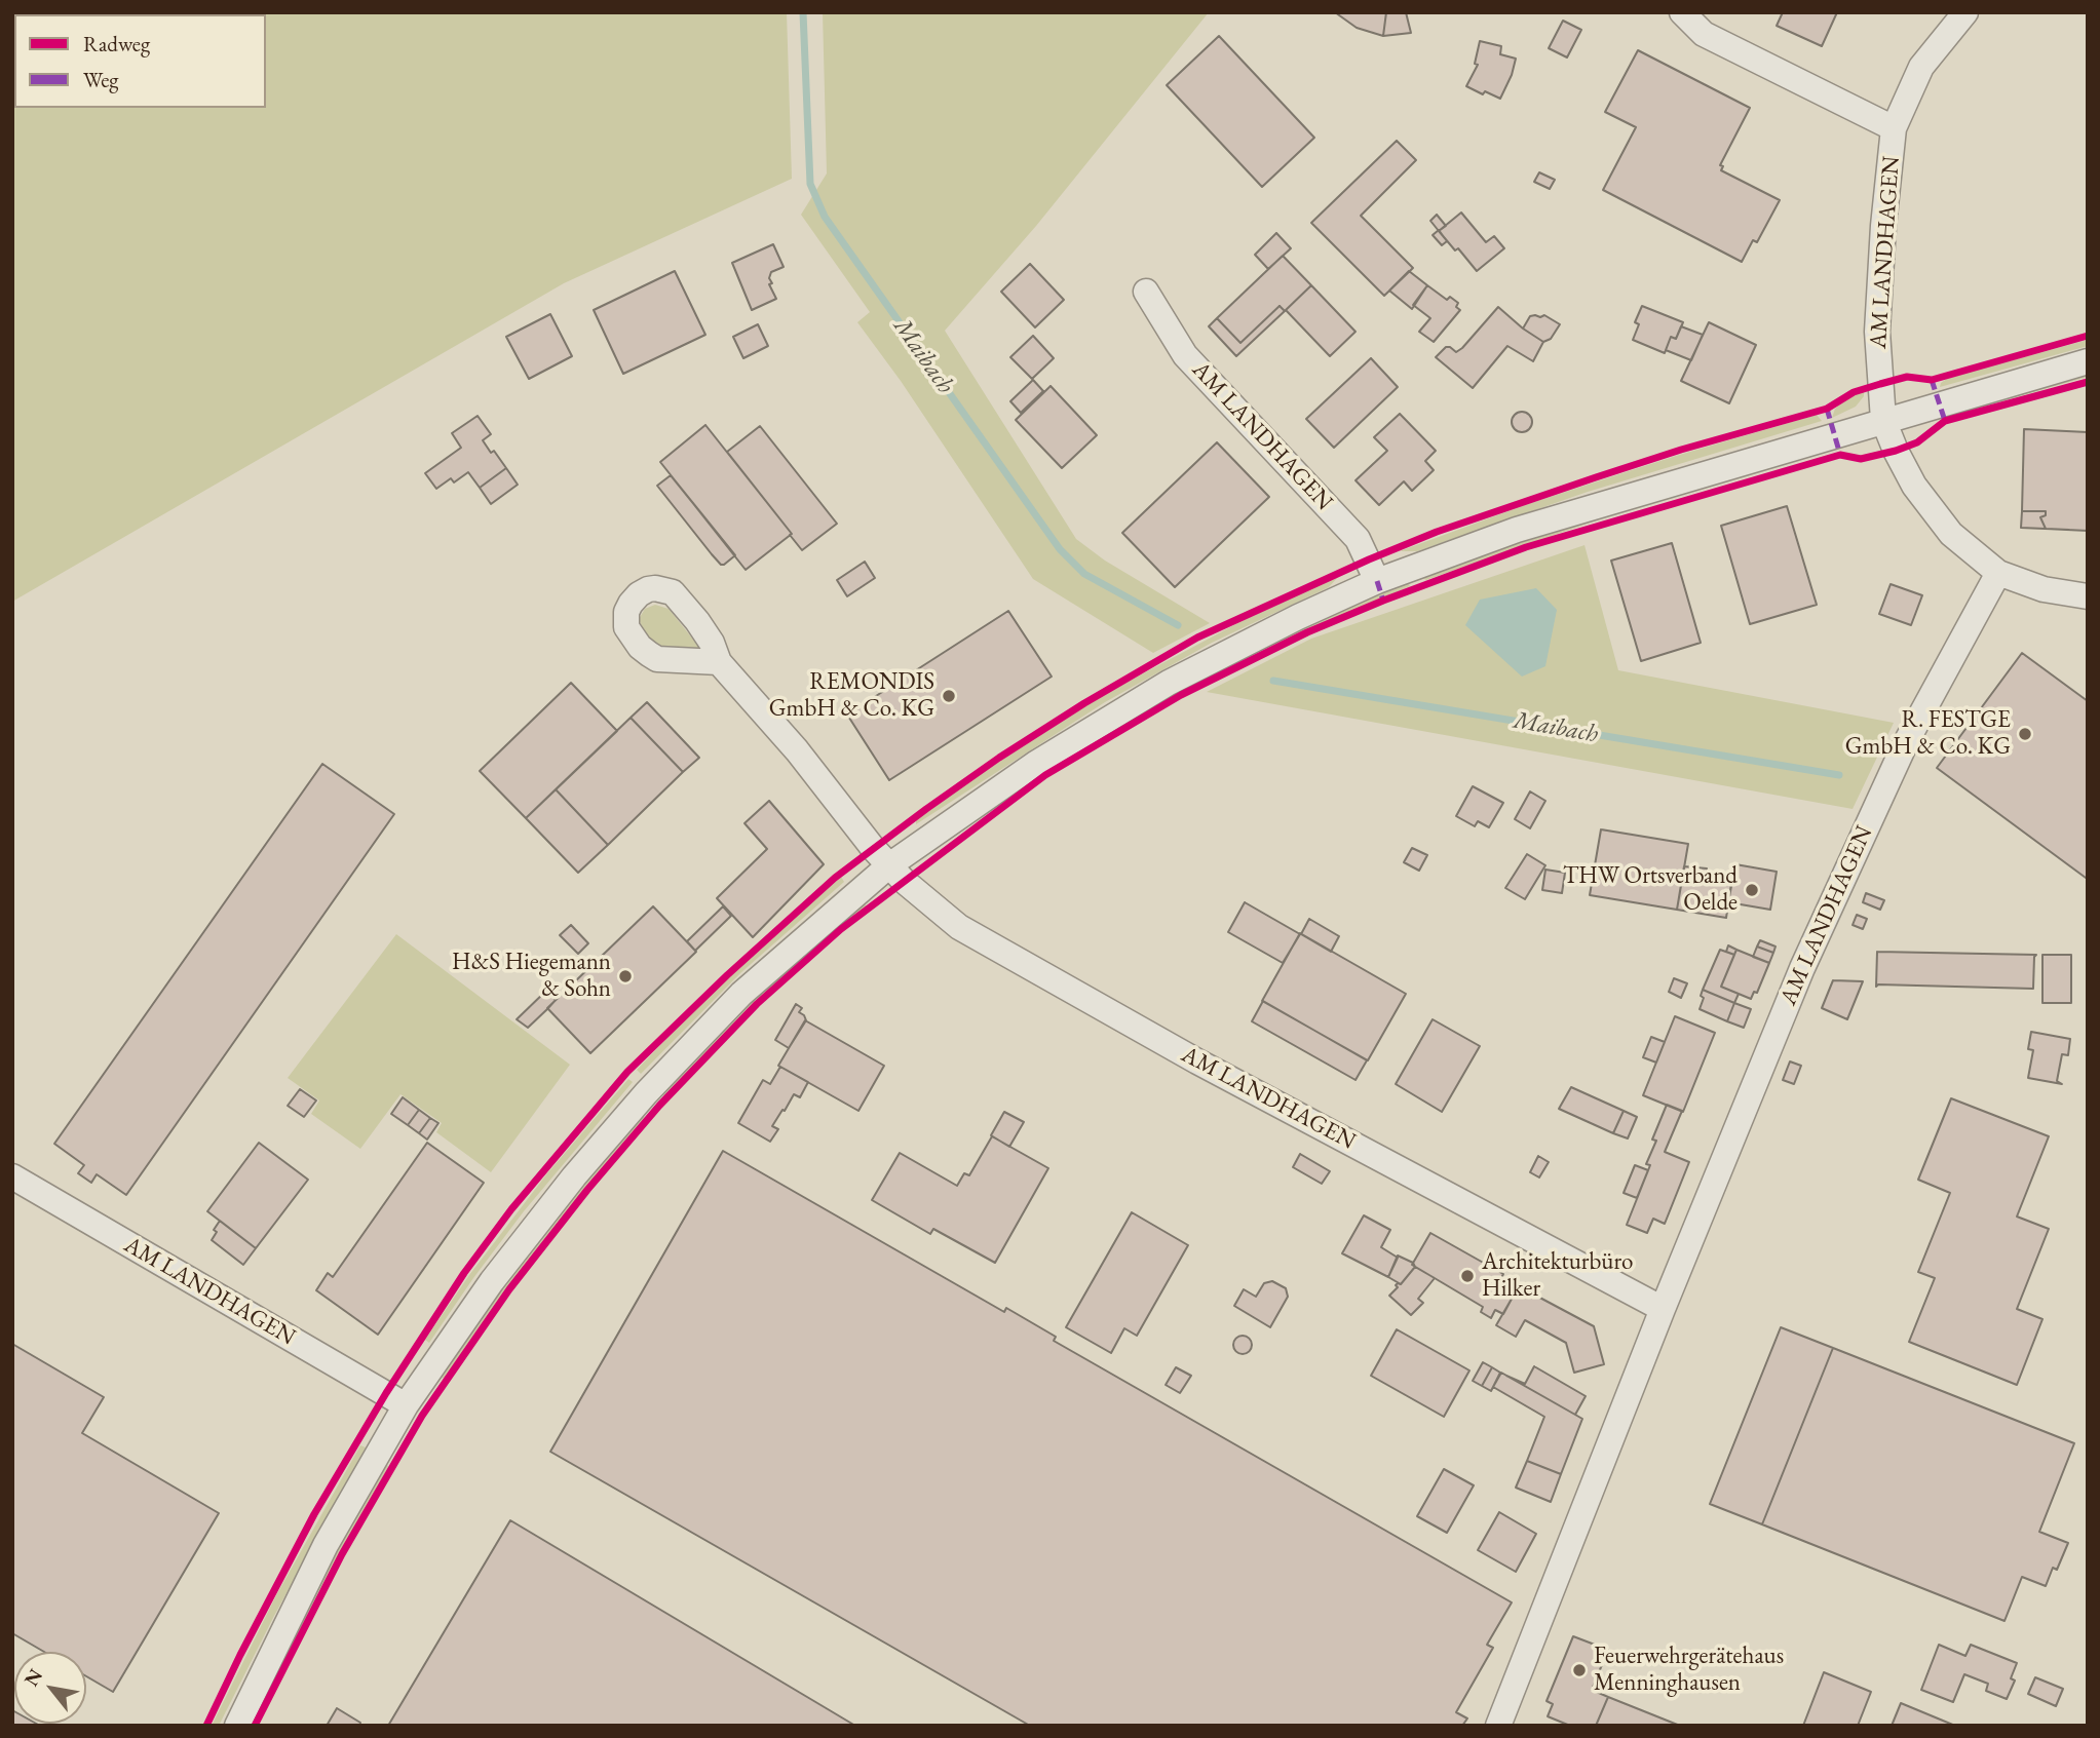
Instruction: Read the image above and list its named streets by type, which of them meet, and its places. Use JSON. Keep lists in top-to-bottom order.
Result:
{
  "streets": {
    "street": ["AM LANDHAGEN"]
  },
  "water": ["Maibach"],
  "places": [
    "REMONDIS GmbH & Co. KG",
    "R. FESTGE GmbH & Co. KG",
    "THW Ortsverband Oelde",
    "H&S Hiegemann & Sohn",
    "Architekturbüro Hilker",
    "Feuerwehrgerätehaus Menninghausen"
  ],
  "legend": ["Radweg", "Weg"],
  "north": "top left"
}
